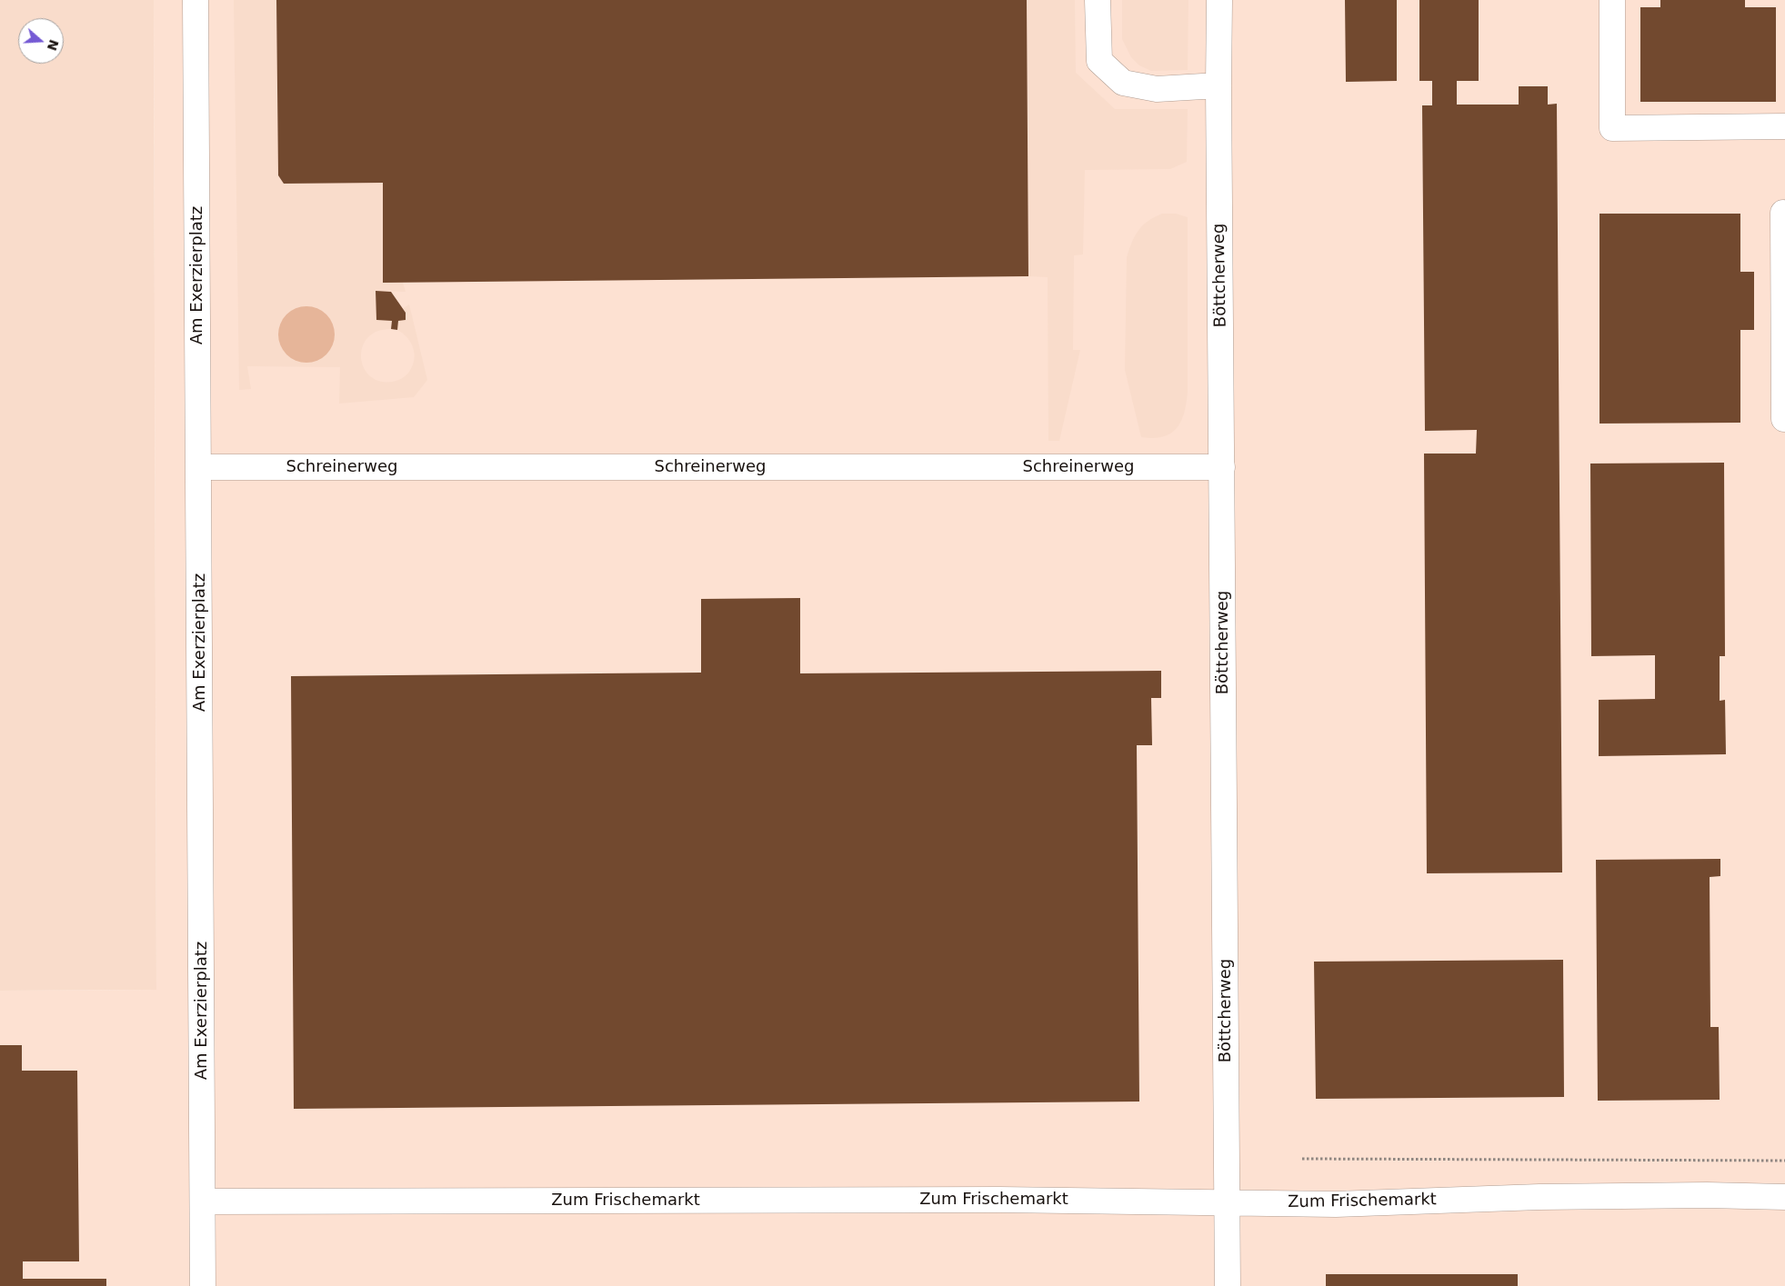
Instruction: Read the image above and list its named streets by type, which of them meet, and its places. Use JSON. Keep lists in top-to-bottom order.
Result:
{
  "streets": {
    "street": [
      "Am Exerzierplatz",
      "Böttcherweg",
      "Schreinerweg",
      "Zum Frischemarkt"
    ]
  },
  "crossings": [
    ["Am Exerzierplatz", "Schreinerweg"],
    ["Am Exerzierplatz", "Zum Frischemarkt"],
    ["Böttcherweg", "Schreinerweg"],
    ["Böttcherweg", "Zum Frischemarkt"]
  ],
  "north": "right"
}
